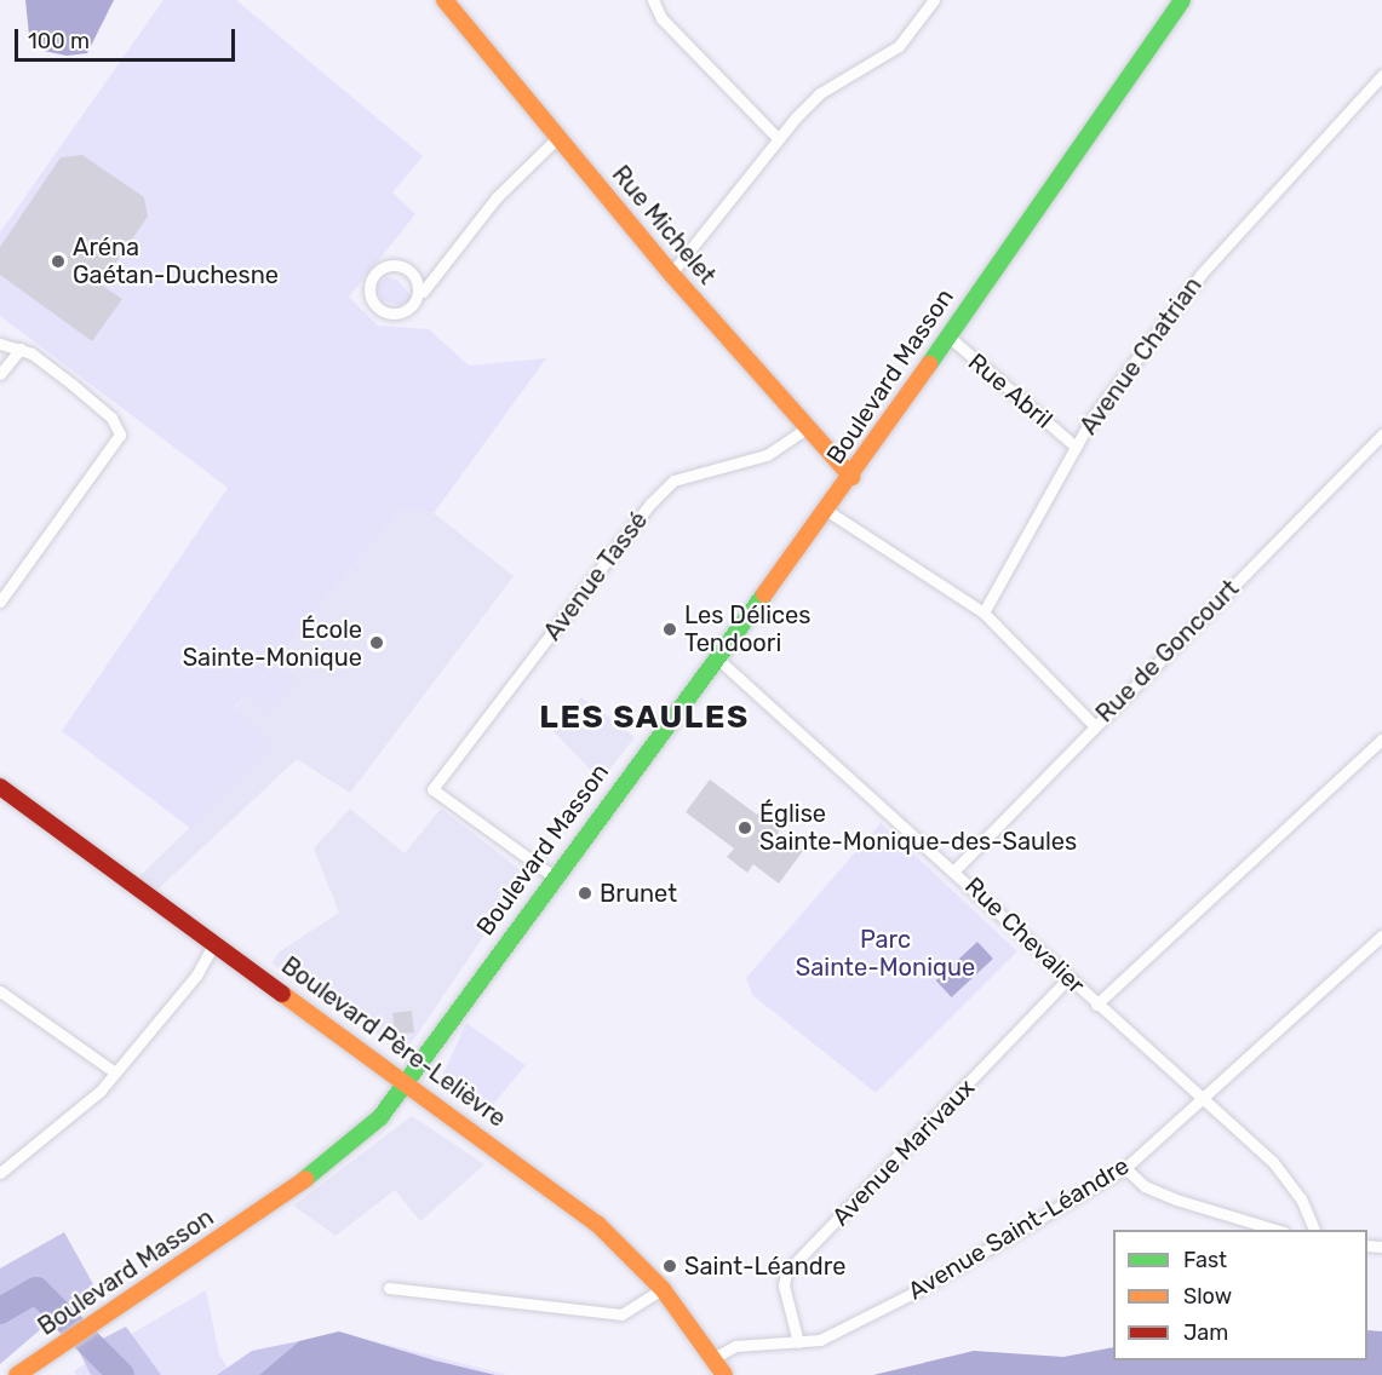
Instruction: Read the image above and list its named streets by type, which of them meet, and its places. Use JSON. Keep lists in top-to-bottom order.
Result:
{
  "streets": {
    "main road": ["Rue Michelet", "Boulevard Masson", "Boulevard Père-Lelièvre"],
    "street": [
      "Avenue Chatrian",
      "Rue Abril",
      "Avenue Tassé",
      "Rue de Goncourt",
      "Rue Chevalier",
      "Avenue Marivaux",
      "Avenue Saint-Léandre"
    ]
  },
  "crossings": [
    ["Rue Michelet", "Boulevard Masson"],
    ["Rue Michelet", "Avenue Tassé"],
    ["Avenue Chatrian", "Rue Abril"],
    ["Boulevard Masson", "Rue Abril"],
    ["Boulevard Masson", "Avenue Tassé"],
    ["Boulevard Masson", "Rue Chevalier"],
    ["Boulevard Masson", "Boulevard Père-Lelièvre"],
    ["Rue de Goncourt", "Rue Chevalier"],
    ["Rue Chevalier", "Avenue Marivaux"],
    ["Rue Chevalier", "Avenue Saint-Léandre"],
    ["Boulevard Père-Lelièvre", "Avenue Saint-Léandre"],
    ["Avenue Marivaux", "Avenue Saint-Léandre"]
  ],
  "districts": ["LES SAULES"],
  "parks": ["Parc Sainte-Monique"],
  "places": [
    "Aréna Gaétan-Duchesne",
    "Les Délices Tendoori",
    "École Sainte-Monique",
    "Église Sainte-Monique-des-Saules",
    "Brunet",
    "Saint-Léandre"
  ],
  "legend": ["Fast", "Slow", "Jam"],
  "scale_bar": "100 m"
}
